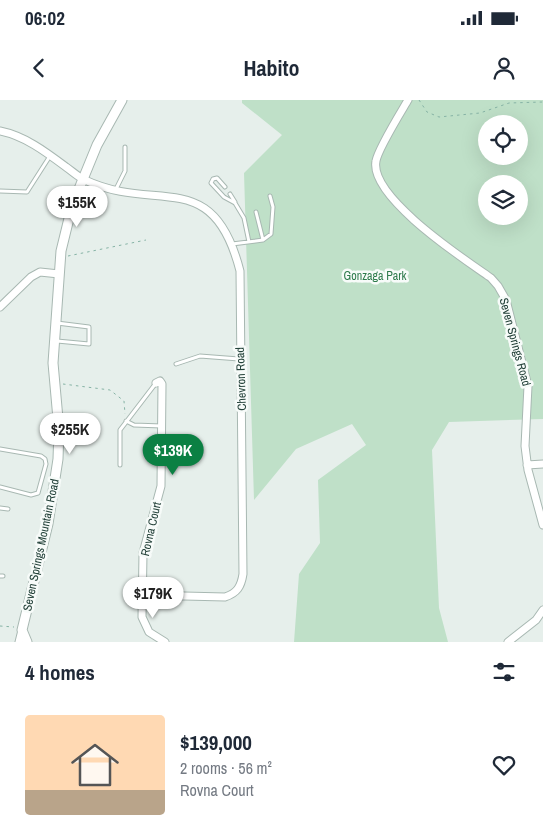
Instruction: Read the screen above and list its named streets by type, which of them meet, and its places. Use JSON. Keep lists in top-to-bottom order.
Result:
{
  "streets": {
    "street": [
      "Seven Springs Road",
      "Chevron Road",
      "Rovna Court",
      "Seven Springs Mountain Road"
    ]
  },
  "crossings": [
    ["Chevron Road", "Rovna Court"],
    ["Chevron Road", "Seven Springs Mountain Road"]
  ],
  "parks": ["Gonzaga Park"],
  "page": {
    "status": "06:02",
    "header": "Habito",
    "price": [
      "$155K",
      "$255K",
      "$139K",
      "$179K"
    ],
    "heading": "4 homes",
    "list": [
      {
        "name": "$139,000",
        "note": "2 rooms · 56 m² · Rovna Court"
      }
    ]
  }
}
